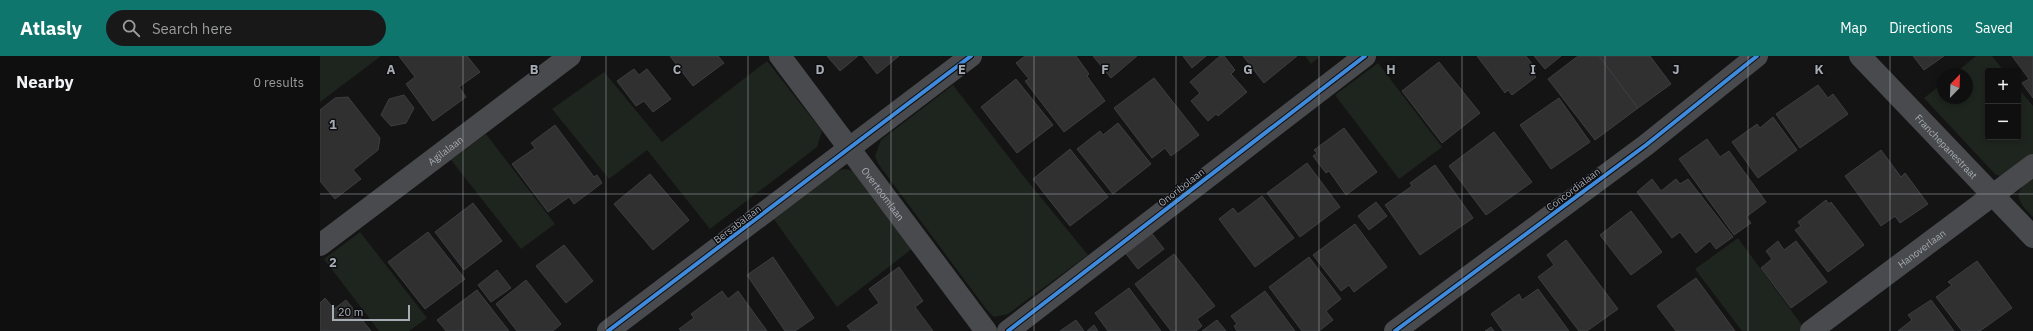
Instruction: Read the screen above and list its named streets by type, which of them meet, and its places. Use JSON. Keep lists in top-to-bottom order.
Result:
{
  "streets": {
    "street": [
      "Franchepanestraat",
      "Agilalaan",
      "Onoribolaan",
      "Concordialaan",
      "Overtoomlaan",
      "Bersabalaan",
      "Hanoverlaan"
    ]
  },
  "crossings": [
    ["Franchepanestraat", "Hanoverlaan"],
    ["Overtoomlaan", "Bersabalaan"]
  ],
  "scale_bar": "20 m",
  "north": "top right",
  "page": {
    "header": "Atlasly",
    "search": "Search here",
    "nav": ["Map", "Directions", "Saved"],
    "heading": ["Nearby", "0 results"],
    "map_buttons": ["+", "−"],
    "scale": "20 m"
  },
  "grid": {
    "columns": [
      "A",
      "B",
      "C",
      "D",
      "E",
      "F",
      "G",
      "H",
      "I",
      "J",
      "K"
    ],
    "rows": ["1", "2"]
  }
}
